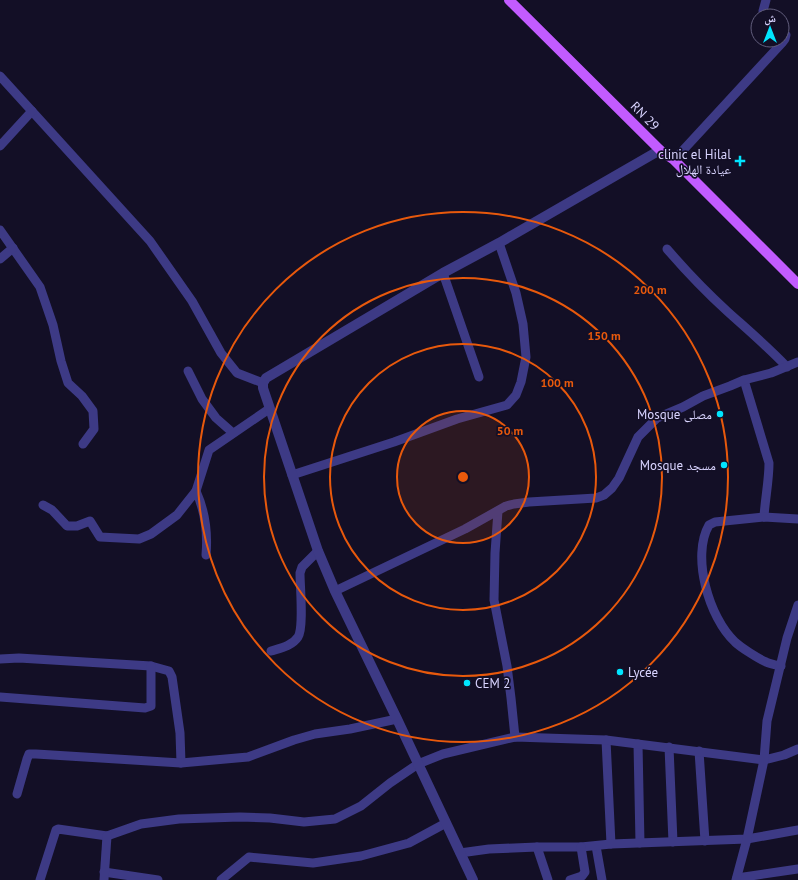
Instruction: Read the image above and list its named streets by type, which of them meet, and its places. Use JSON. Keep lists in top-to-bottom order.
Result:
{
  "streets": {
    "main road": ["RN 29"]
  },
  "places": {
    "health": ["clinic el Hilal عيادة الهلال"],
    "other": [
      "Mosque مصلى",
      "Mosque مسجد",
      "Lycée",
      "CEM 2"
    ]
  },
  "north": "top",
  "rings": [
    "200 m",
    "150 m",
    "100 m",
    "50 m"
  ]
}
